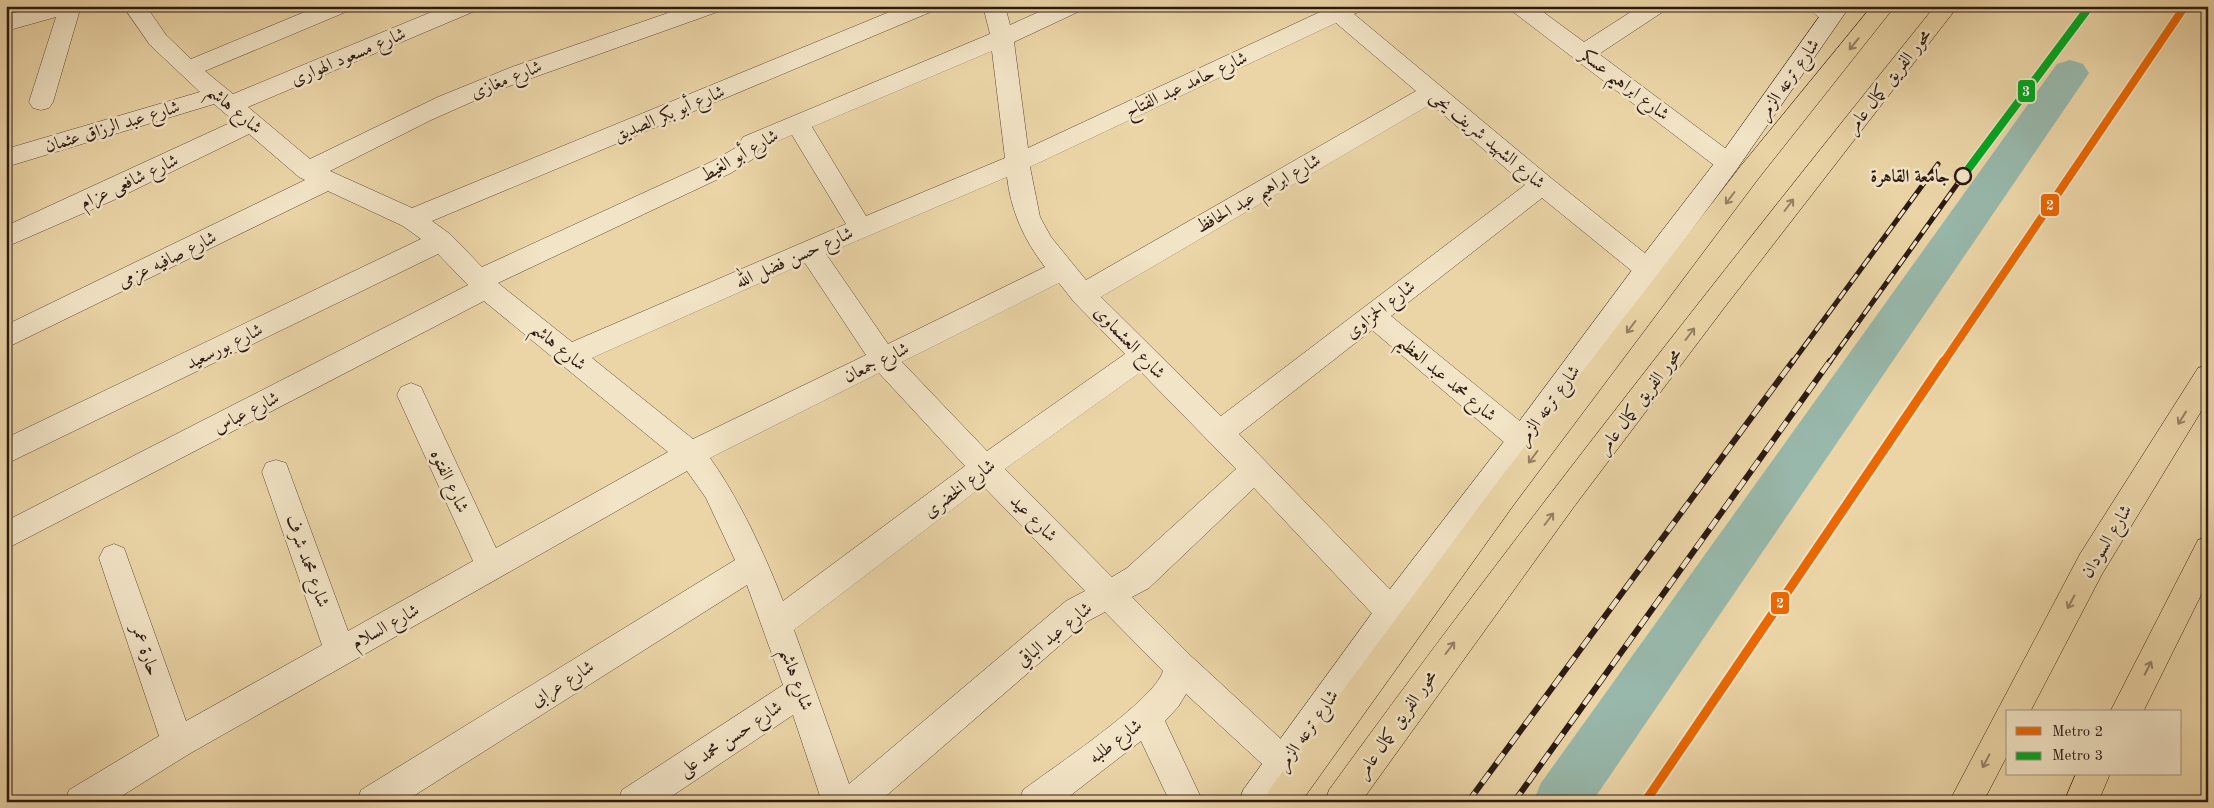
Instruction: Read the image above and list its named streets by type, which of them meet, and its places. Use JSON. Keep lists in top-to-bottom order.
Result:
{
  "streets": {
    "main road": ["محور الفريق كمال عامر", "شارع السودان"],
    "street": [
      "شارع مسعود الهوارى",
      "شارع مغازى",
      "شارع ترعه الزمر",
      "شارع حامد عبد الفتاح",
      "شارع ابراهيم عسكر",
      "شارع هاشم",
      "شارع أبو بكر الصديق",
      "شارع عبد الرزاق عثمان",
      "شارع الشهيد شريف يحى",
      "شارع أبو الغيط",
      "شارع شافعى عزام",
      "شارع ابراهيم عبد الحافظ",
      "شارع حسن فضل الله",
      "شارع صافيه عزمى",
      "شارع الحمزاوى",
      "شارع العشماوى",
      "شارع بورسعيد",
      "شارع جمعان",
      "شارع محمد عبد العظيم",
      "شارع عباس",
      "شارع الفتوه",
      "شارع الخضرى",
      "شارع عيد",
      "شارع محمد شرف",
      "شارع السلام",
      "شارع عبد الباقي",
      "حارة عمر",
      "شارع عرابى",
      "شارع حسن محمد على",
      "شارع طلبه"
    ]
  },
  "crossings": [
    ["شارع مسعود الهوارى", "شارع هاشم"],
    ["شارع مسعود الهوارى", "شارع عبد الرزاق عثمان"],
    ["شارع مغازى", "شارع هاشم"],
    ["شارع مغازى", "شارع صافيه عزمى"],
    ["شارع ترعه الزمر", "شارع ابراهيم عسكر"],
    ["شارع ترعه الزمر", "شارع الشهيد شريف يحى"],
    ["شارع ترعه الزمر", "شارع العشماوى"],
    ["شارع ترعه الزمر", "شارع محمد عبد العظيم"],
    ["شارع ترعه الزمر", "شارع عيد"],
    ["شارع حامد عبد الفتاح", "شارع الشهيد شريف يحى"],
    ["شارع حامد عبد الفتاح", "شارع حسن فضل الله"],
    ["شارع حامد عبد الفتاح", "شارع العشماوى"],
    ["شارع هاشم", "شارع أبو بكر الصديق"],
    ["شارع هاشم", "شارع عبد الرزاق عثمان"],
    ["شارع هاشم", "شارع أبو الغيط"],
    ["شارع هاشم", "شارع شافعى عزام"],
    ["شارع هاشم", "شارع حسن فضل الله"],
    ["شارع هاشم", "شارع صافيه عزمى"],
    ["شارع هاشم", "شارع بورسعيد"],
    ["شارع هاشم", "شارع جمعان"],
    ["شارع هاشم", "شارع عباس"],
    ["شارع هاشم", "شارع الخضرى"],
    ["شارع هاشم", "شارع السلام"],
    ["شارع هاشم", "شارع عرابى"],
    ["شارع هاشم", "شارع حسن محمد على"],
    ["شارع الشهيد شريف يحى", "شارع ابراهيم عبد الحافظ"],
    ["شارع الشهيد شريف يحى", "شارع الحمزاوى"],
    ["شارع أبو الغيط", "شارع العشماوى"],
    ["شارع أبو الغيط", "شارع عباس"],
    ["شارع ابراهيم عبد الحافظ", "شارع العشماوى"],
    ["شارع حسن فضل الله", "شارع العشماوى"],
    ["شارع حسن فضل الله", "شارع عيد"],
    ["شارع الحمزاوى", "شارع العشماوى"],
    ["شارع الحمزاوى", "شارع محمد عبد العظيم"],
    ["شارع العشماوى", "شارع جمعان"],
    ["شارع العشماوى", "شارع الخضرى"],
    ["شارع العشماوى", "شارع عبد الباقي"],
    ["شارع جمعان", "شارع عيد"],
    ["شارع جمعان", "شارع السلام"],
    ["شارع الفتوه", "شارع السلام"],
    ["شارع الخضرى", "شارع عيد"],
    ["شارع عيد", "شارع عبد الباقي"],
    ["شارع عيد", "شارع طلبه"],
    ["شارع محمد شرف", "شارع السلام"],
    ["شارع السلام", "حارة عمر"]
  ],
  "places": ["جامعة القاهرة"],
  "lines": ["metro line 2", "metro line 3"],
  "legend": ["Metro 2", "Metro 3"]
}
